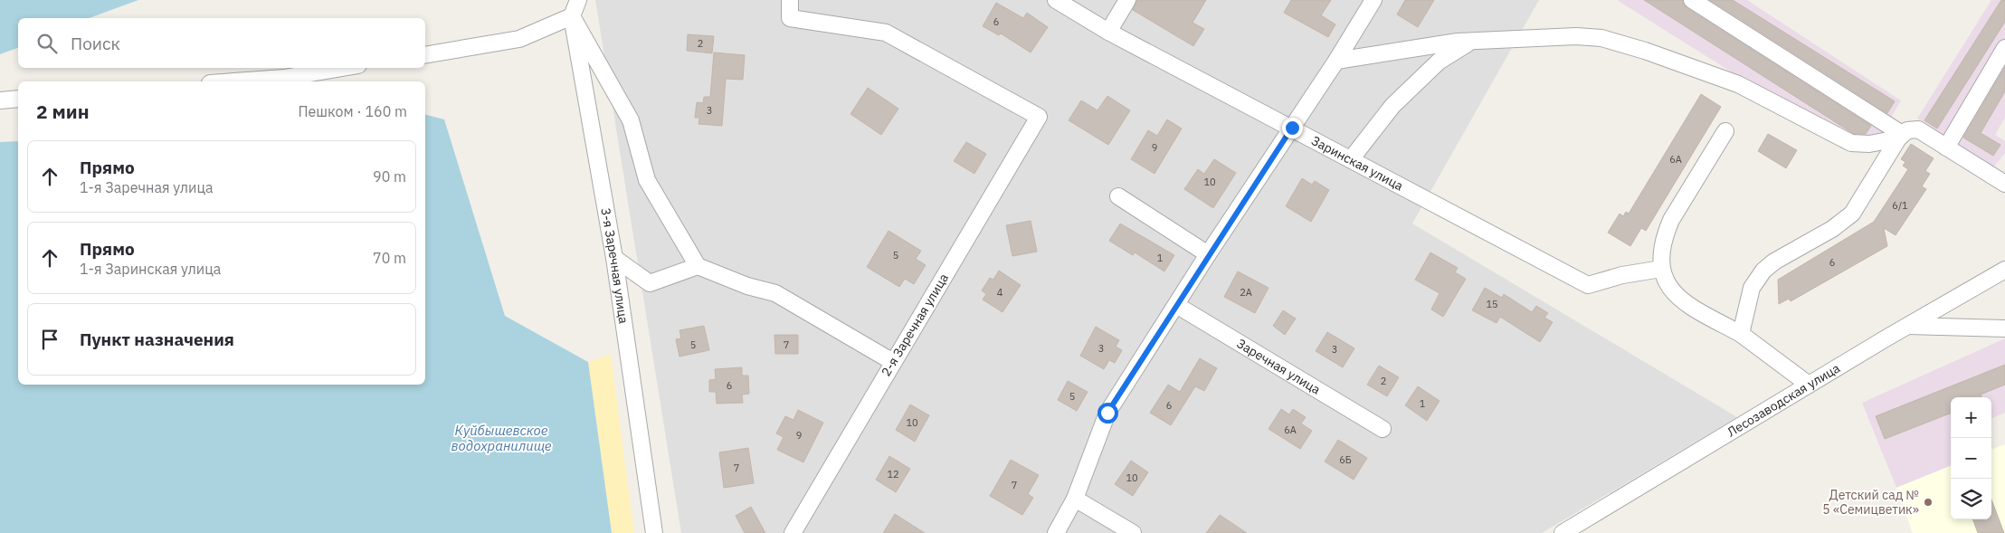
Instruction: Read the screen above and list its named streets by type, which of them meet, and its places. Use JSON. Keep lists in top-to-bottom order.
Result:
{
  "streets": {
    "street": [
      "Заринская улица",
      "3-я Заречная улица",
      "2-я Заречная улица",
      "Заречная улица",
      "Лесозаводская улица"
    ]
  },
  "water": ["Куйбышевское водохранилище"],
  "places": ["Детский сад № 5 «Семицветик»"],
  "house_numbers": [
    "6",
    "2",
    "3",
    "9",
    "6А",
    "10",
    "6/1",
    "5",
    "1",
    "6",
    "4",
    "2А",
    "15",
    "5",
    "7",
    "3",
    "3",
    "2",
    "6",
    "5",
    "1",
    "6",
    "10",
    "6А",
    "9",
    "6Б",
    "7",
    "12",
    "10",
    "7"
  ],
  "page": {
    "search": "Поиск",
    "heading": ["2 мин", "Пешком · 160 m"],
    "list": [
      ["Прямо", "1-я Заречная улица", "90 m"],
      ["Прямо", "1-я Заринская улица", "70 m"],
      "Пункт назначения"
    ],
    "map_buttons": ["+", "−"]
  }
}
